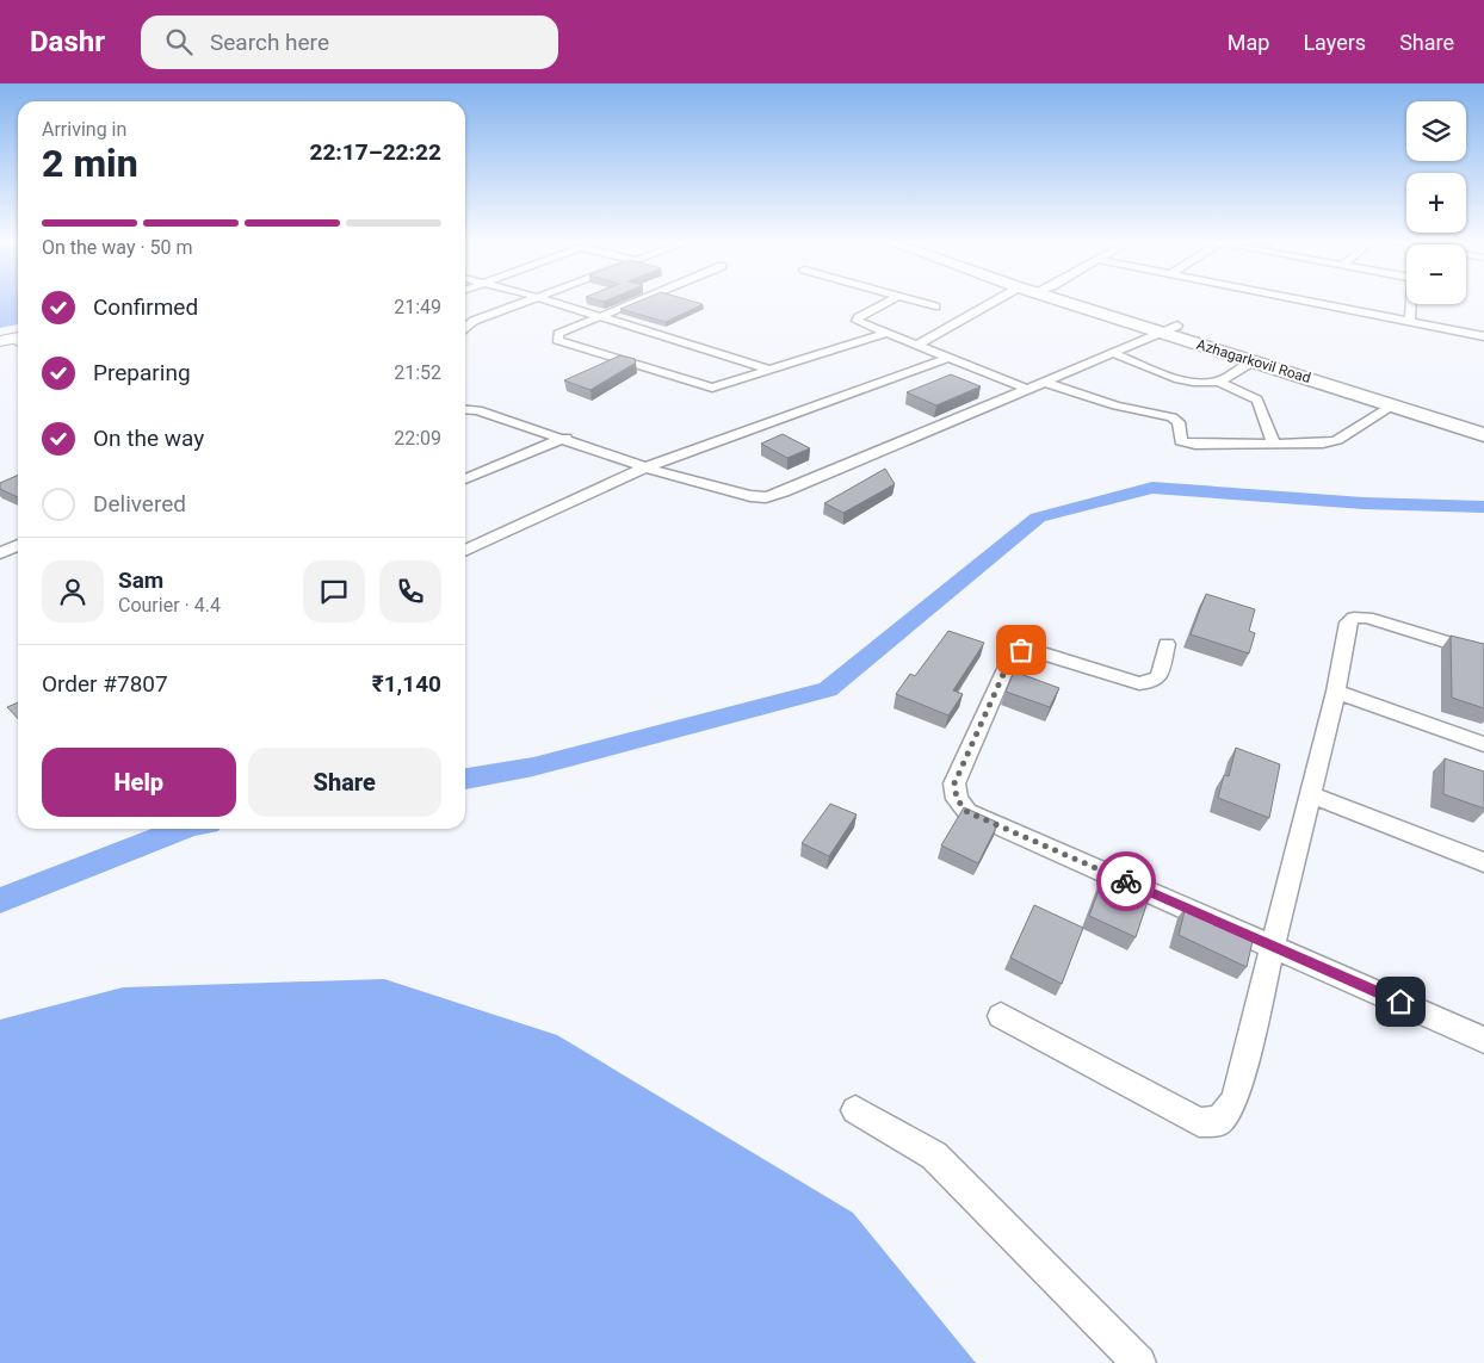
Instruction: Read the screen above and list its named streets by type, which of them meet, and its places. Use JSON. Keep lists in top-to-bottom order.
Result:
{
  "streets": {
    "main road": ["Azhagarkovil Road"]
  },
  "page": {
    "header": "Dashr",
    "search": "Search here",
    "nav": ["Map", "Layers", "Share"],
    "map_buttons": ["+", "−"],
    "heading": ["2 min", "Arriving in", "22:17–22:22"],
    "panel": [
      "Sam",
      "Courier · 4.4",
      "Order #7807",
      "₹1,140"
    ],
    "bar": "On the way · 50 m",
    "list": [
      ["Confirmed", "21:49"],
      ["Preparing", "21:52"],
      ["On the way", "22:09"],
      "Delivered"
    ],
    "buttons": ["Help", "Share"]
  }
}
